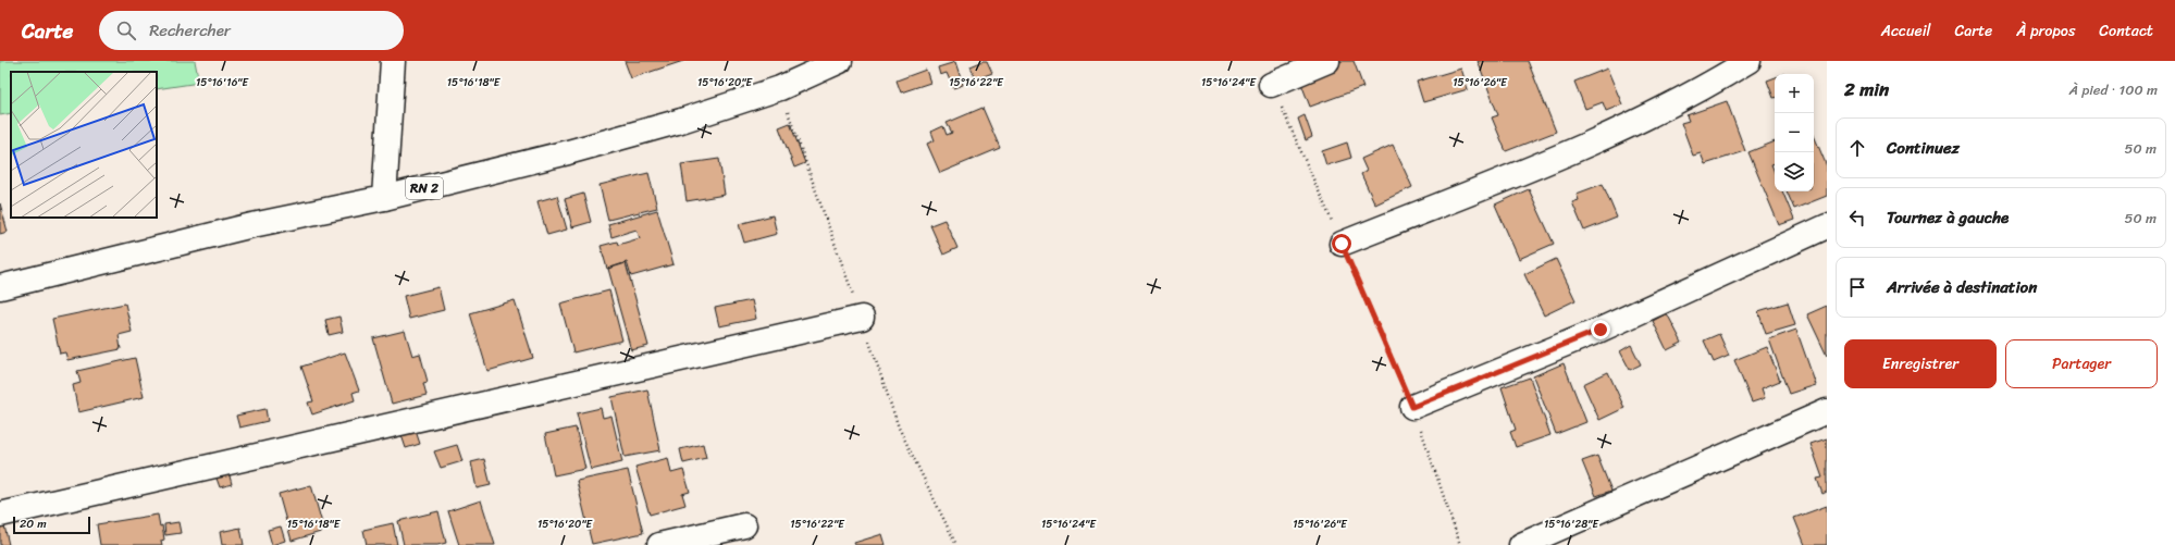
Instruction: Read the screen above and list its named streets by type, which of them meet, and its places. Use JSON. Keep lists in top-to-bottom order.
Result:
{
  "streets": {
    "main road": ["RN 2"]
  },
  "scale_bar": "20 m",
  "page": {
    "header": "Carte",
    "search": "Rechercher",
    "nav": [
      "Accueil",
      "Carte",
      "À propos",
      "Contact"
    ],
    "heading": ["2 min", "À pied · 100 m"],
    "map_buttons": ["+", "−"],
    "list": [
      ["Continuez", "50 m"],
      ["Tournez à gauche", "50 m"],
      "Arrivée à destination"
    ],
    "buttons": ["Enregistrer", "Partager"],
    "scale": "20 m"
  },
  "coordinates": [
    "15°16'16\"E",
    "15°16'18\"E",
    "15°16'20\"E",
    "15°16'22\"E",
    "15°16'24\"E",
    "15°16'26\"E",
    "15°16'28\"E"
  ]
}
